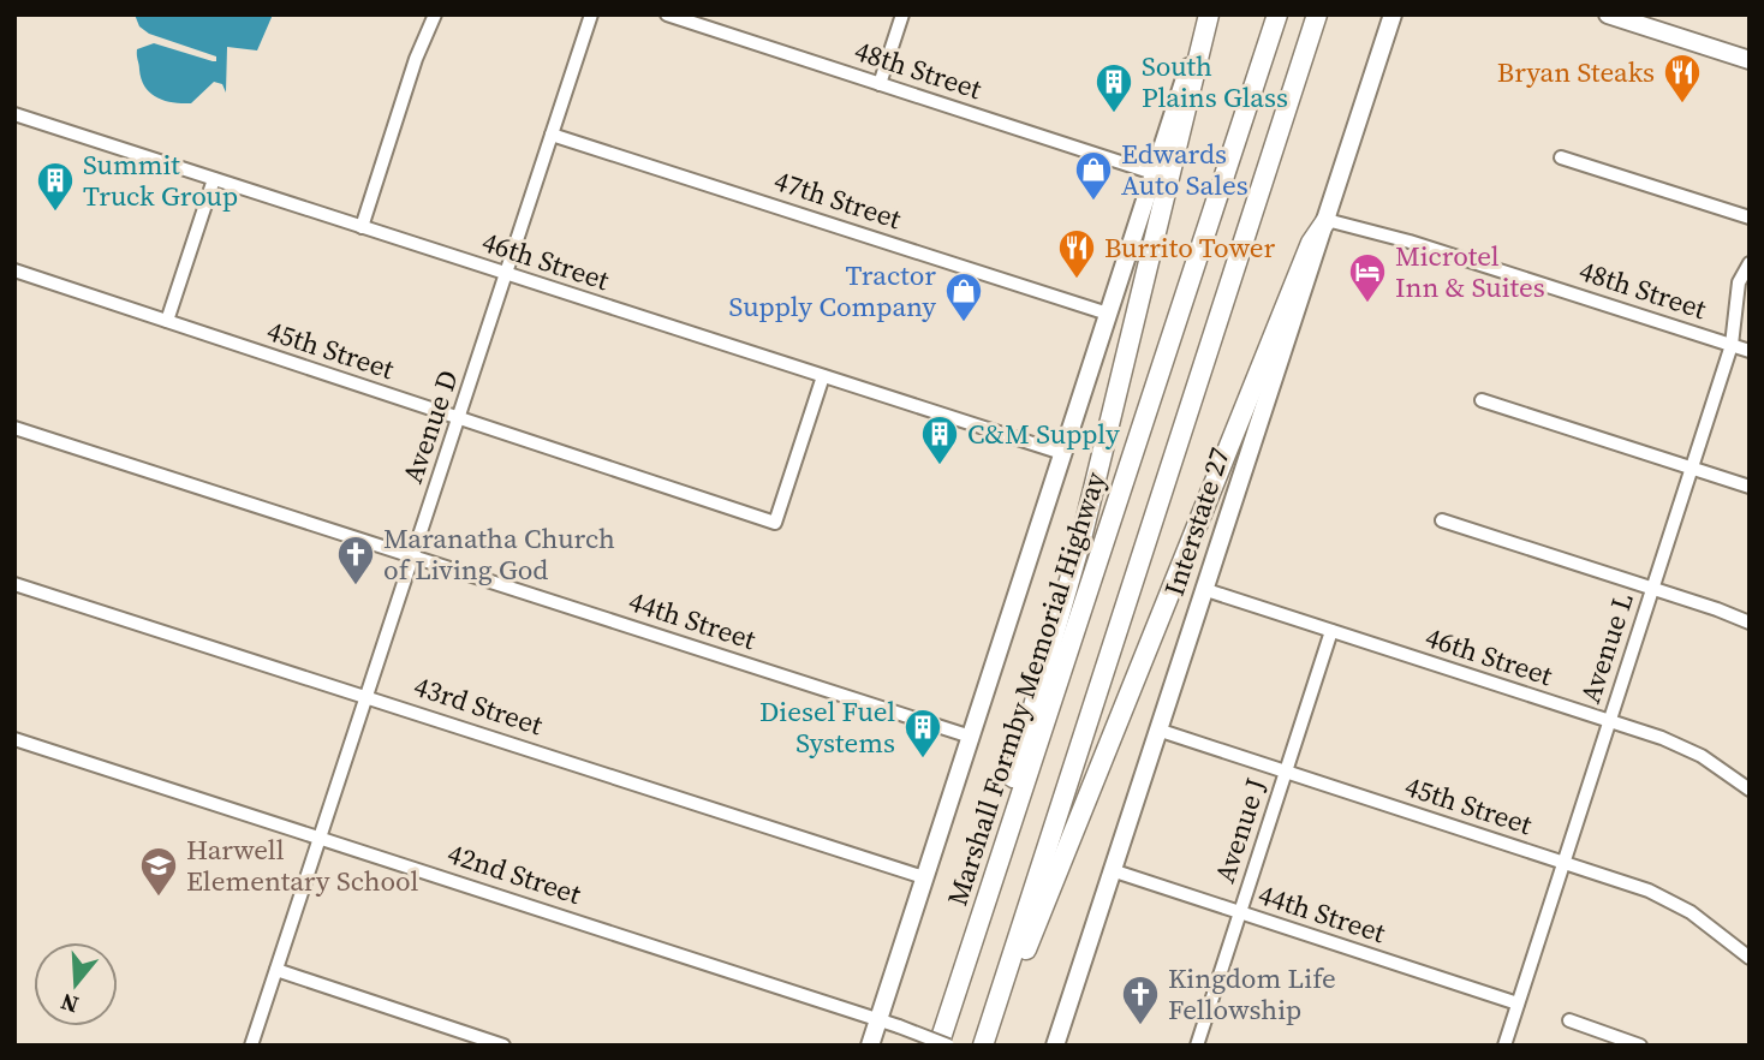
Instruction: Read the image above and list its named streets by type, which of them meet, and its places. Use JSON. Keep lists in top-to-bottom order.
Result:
{
  "streets": {
    "highway": ["Marshall Formby Memorial Highway"],
    "main road": ["Interstate 27"],
    "street": [
      "48th Street",
      "47th Street",
      "46th Street",
      "45th Street",
      "Avenue D",
      "44th Street",
      "Avenue L",
      "43rd Street",
      "Avenue J",
      "42nd Street"
    ]
  },
  "crossings": [
    ["48th Street", "Interstate 27"],
    ["48th Street", "Avenue L"],
    ["47th Street", "Avenue D"],
    ["46th Street", "45th Street"],
    ["46th Street", "Avenue D"],
    ["46th Street", "Interstate 27"],
    ["46th Street", "Avenue L"],
    ["46th Street", "Avenue J"],
    ["45th Street", "Avenue D"],
    ["45th Street", "Interstate 27"],
    ["45th Street", "Avenue L"],
    ["45th Street", "Avenue J"],
    ["Avenue D", "44th Street"],
    ["Avenue D", "43rd Street"],
    ["Avenue D", "42nd Street"],
    ["Interstate 27", "44th Street"],
    ["44th Street", "Avenue L"],
    ["44th Street", "Avenue J"]
  ],
  "places": {
    "restaurant": ["Bryan Steaks", "Burrito Tower"],
    "building": [
      "South Plains Glass",
      "Summit Truck Group",
      "C&M Supply",
      "Diesel Fuel Systems"
    ],
    "shop": ["Edwards Auto Sales", "Tractor Supply Company"],
    "hotel": ["Microtel Inn & Suites"],
    "church": ["Maranatha Church of Living God", "Kingdom Life Fellowship"],
    "school or university": ["Harwell Elementary School"]
  },
  "north": "bottom"
}
